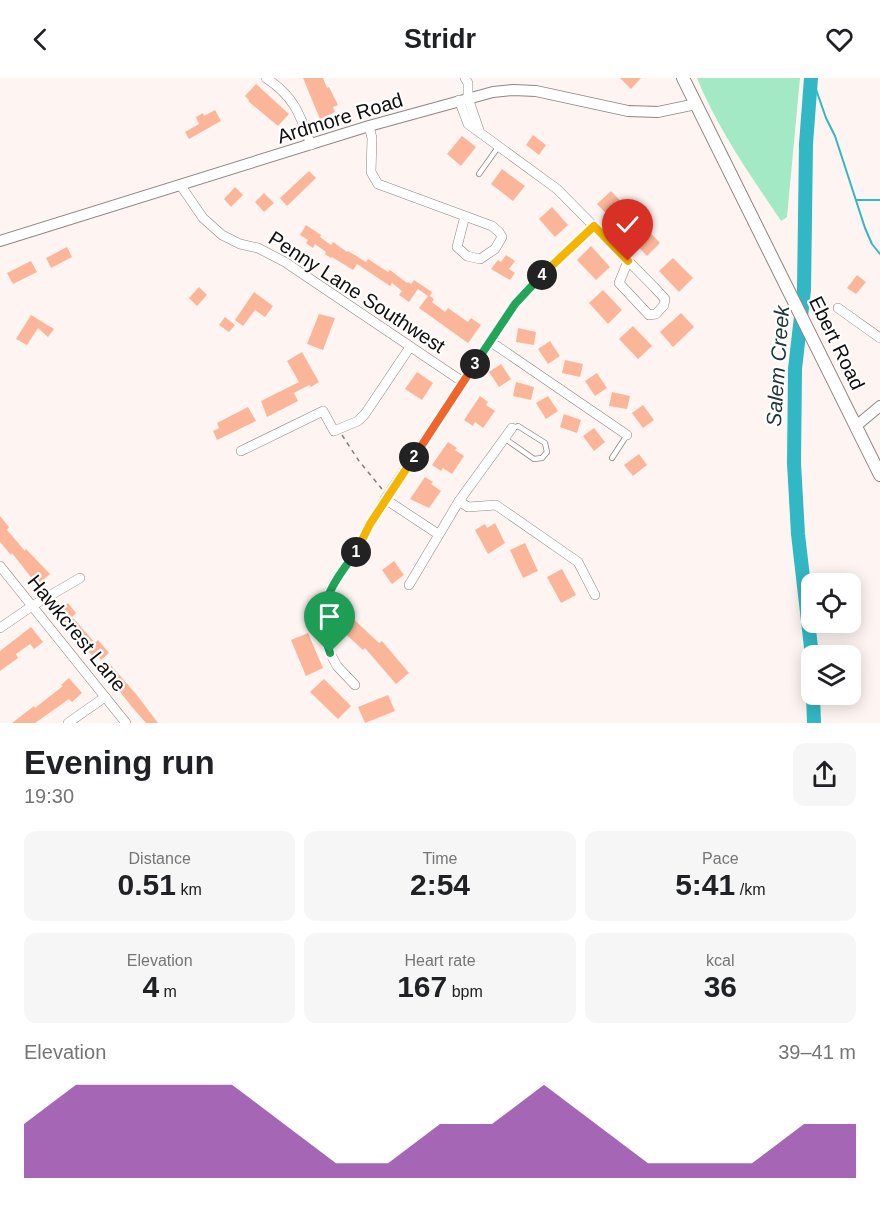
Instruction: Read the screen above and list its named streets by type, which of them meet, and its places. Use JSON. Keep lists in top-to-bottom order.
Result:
{
  "streets": {
    "main road": ["Ebert Road"],
    "street": ["Ardmore Road", "Penny Lane Southwest", "Hawkcrest Lane"]
  },
  "crossings": [
    ["Ardmore Road", "Penny Lane Southwest"],
    ["Ardmore Road", "Ebert Road"]
  ],
  "water": ["Salem Creek"],
  "page": {
    "header": "Stridr",
    "pins": [
      "4",
      "3",
      "2",
      "1"
    ],
    "heading": ["Evening run", "19:30"],
    "stats": [
      ["Distance", "0.51 km"],
      ["Time", "2:54"],
      ["Pace", "5:41 /km"],
      ["Elevation", "4 m"],
      ["Heart rate", "167 bpm"],
      ["kcal", "36"]
    ],
    "chart": ["Elevation", "39–41 m"]
  }
}
